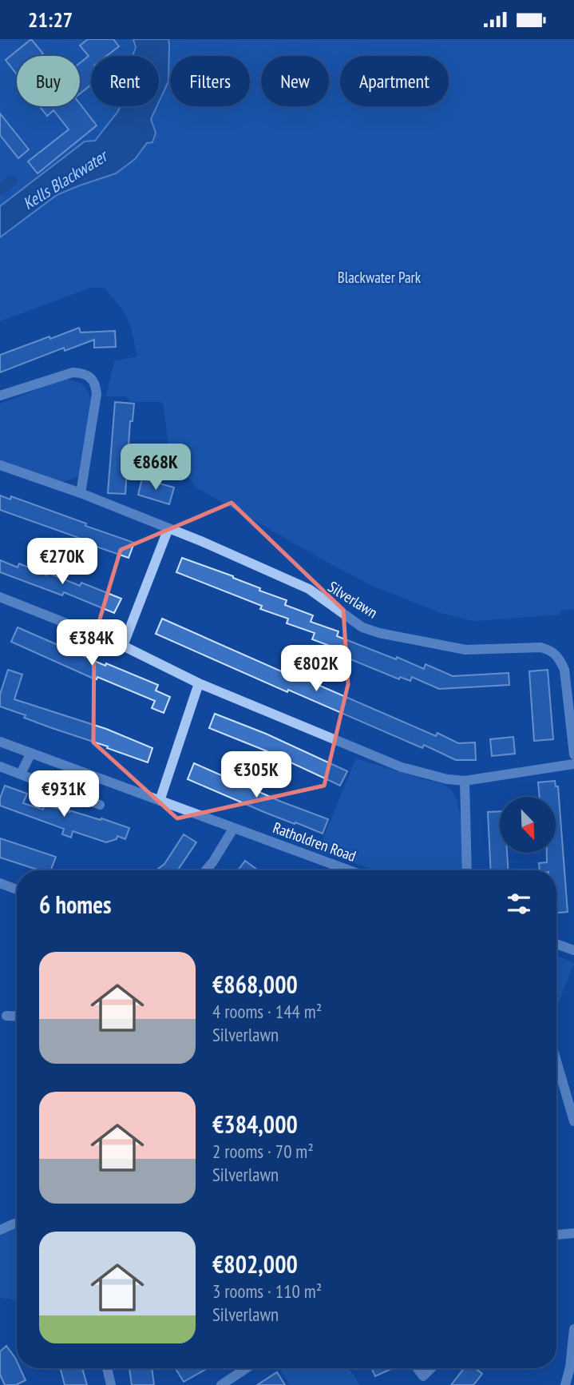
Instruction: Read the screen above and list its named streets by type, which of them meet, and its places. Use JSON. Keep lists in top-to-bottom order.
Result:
{
  "streets": {
    "street": ["Silverlawn", "Ratholdren Road"]
  },
  "water": ["Kells Blackwater"],
  "parks": ["Blackwater Park"],
  "north": "bottom right",
  "page": {
    "status": "21:27",
    "chip": [
      "Buy",
      "Rent",
      "Filters",
      "New",
      "Apartment"
    ],
    "price": [
      "€868K",
      "€270K",
      "€384K",
      "€802K",
      "€305K",
      "€931K"
    ],
    "heading": "6 homes",
    "list": [
      {
        "name": "€868,000",
        "note": "4 rooms · 144 m² · Silverlawn"
      },
      {
        "name": "€384,000",
        "note": "2 rooms · 70 m² · Silverlawn"
      },
      {
        "name": "€802,000",
        "note": "3 rooms · 110 m² · Silverlawn"
      }
    ]
  }
}
